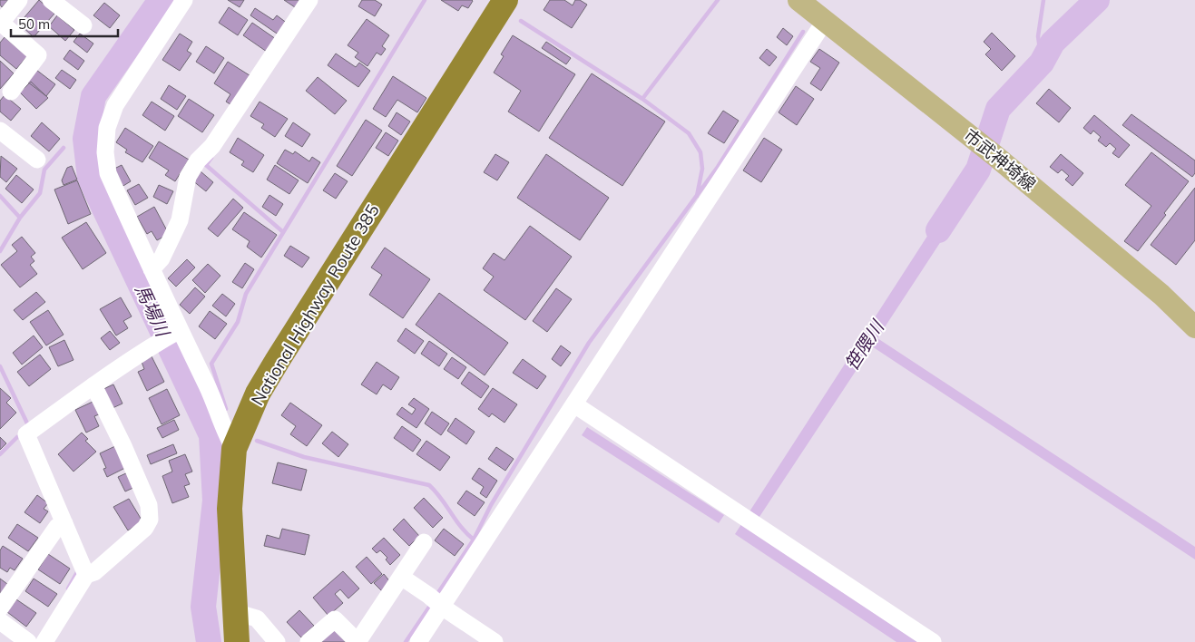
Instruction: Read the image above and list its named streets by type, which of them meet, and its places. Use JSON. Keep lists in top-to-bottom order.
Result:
{
  "streets": {
    "highway": ["National Highway Route 385"],
    "main road": ["市武神埼線"]
  },
  "water": ["馬場川", "笹隈川"],
  "scale_bar": "50 m"
}
